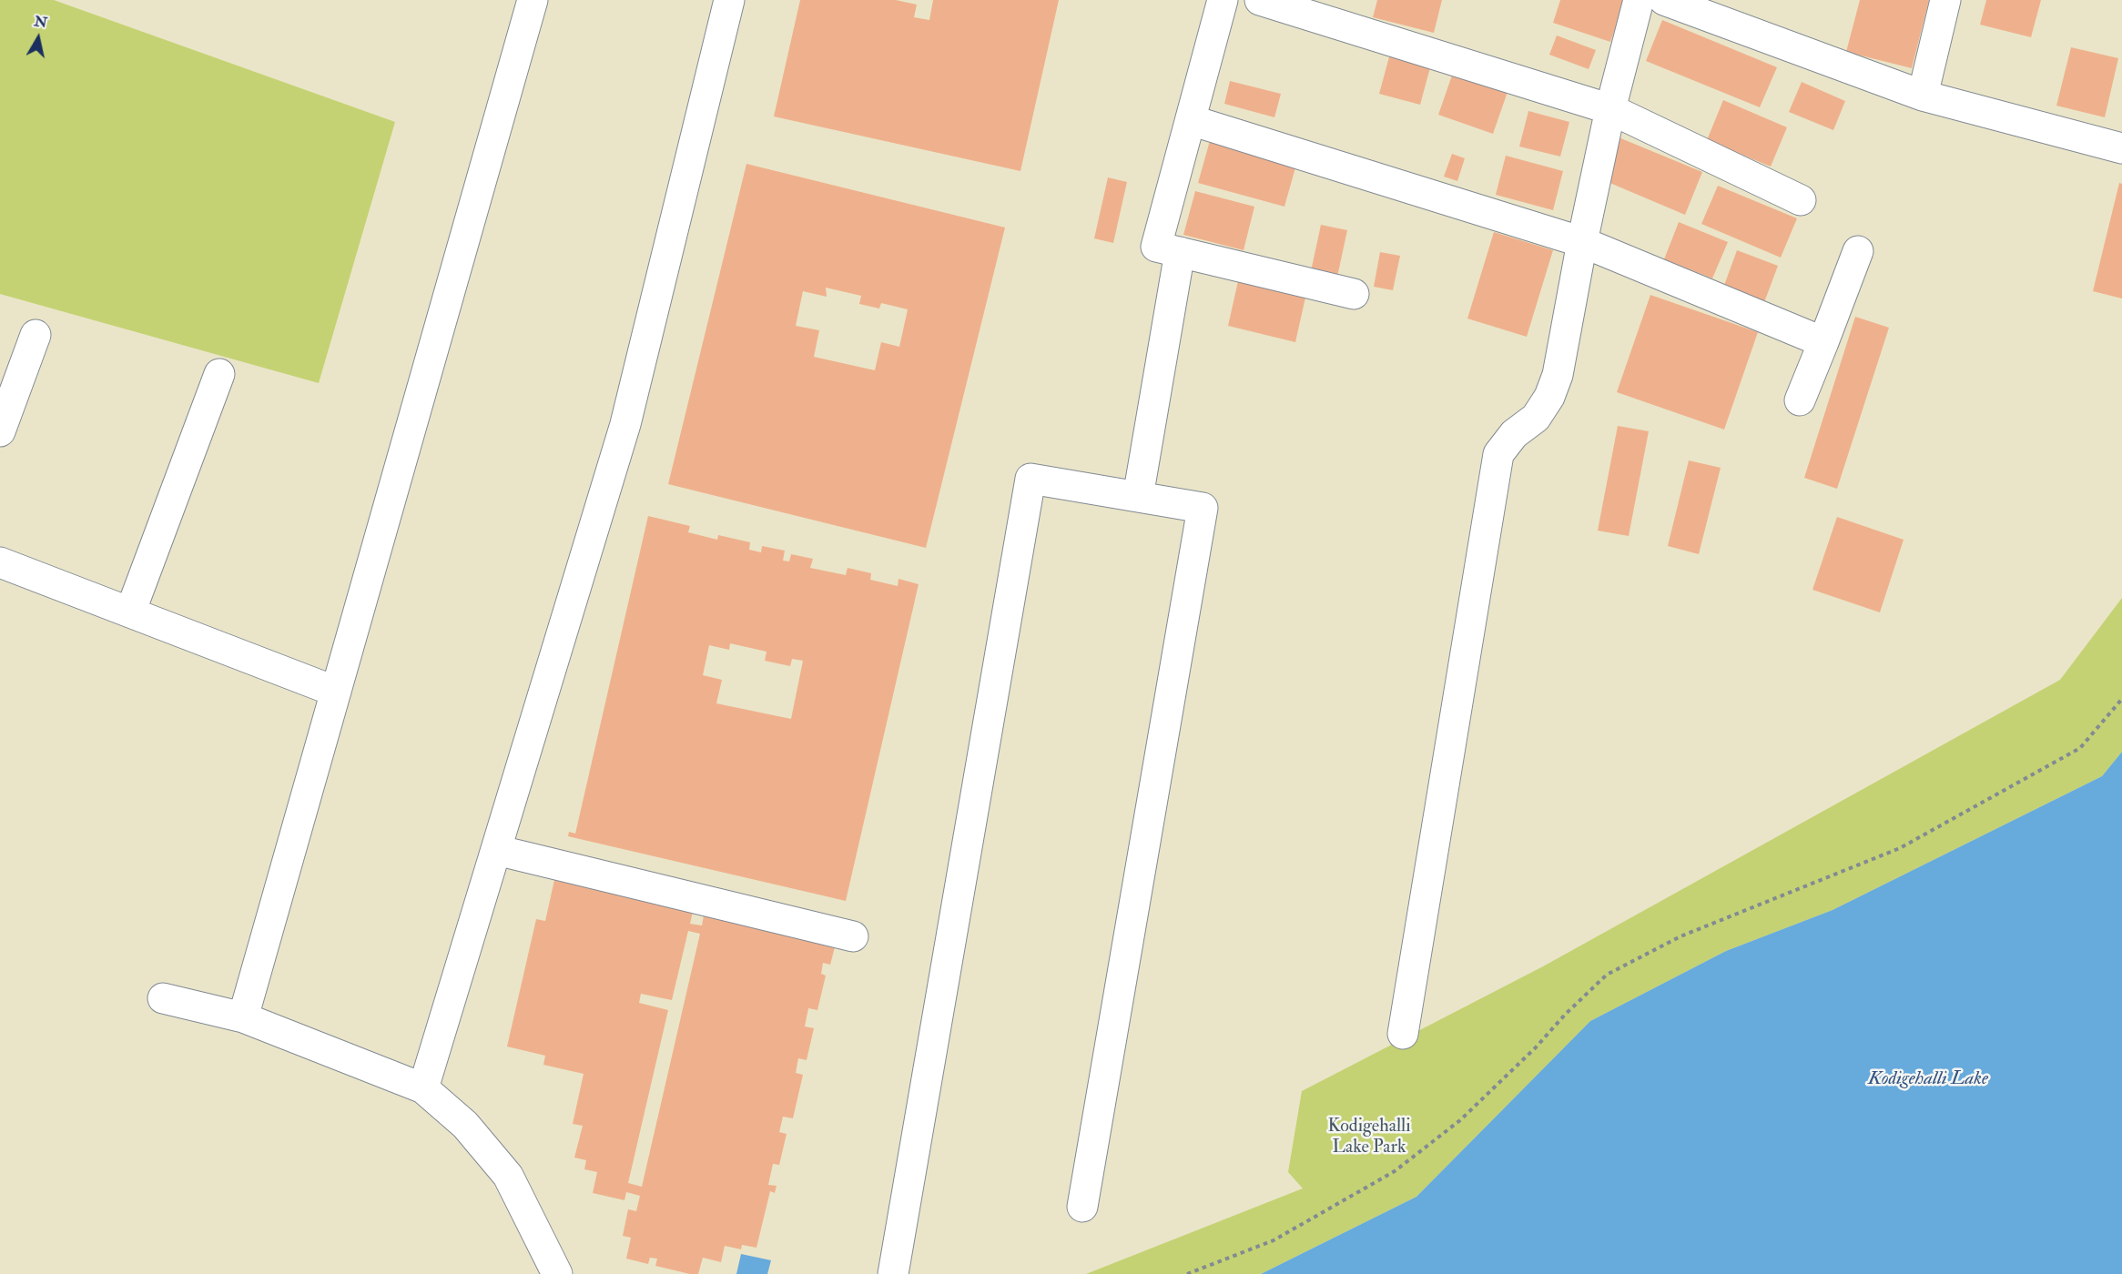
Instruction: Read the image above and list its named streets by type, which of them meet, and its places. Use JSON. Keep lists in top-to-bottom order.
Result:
{
  "water": ["Kodigehalli Lake"],
  "parks": ["Kodigehalli Lake Park"],
  "north": "top"
}
